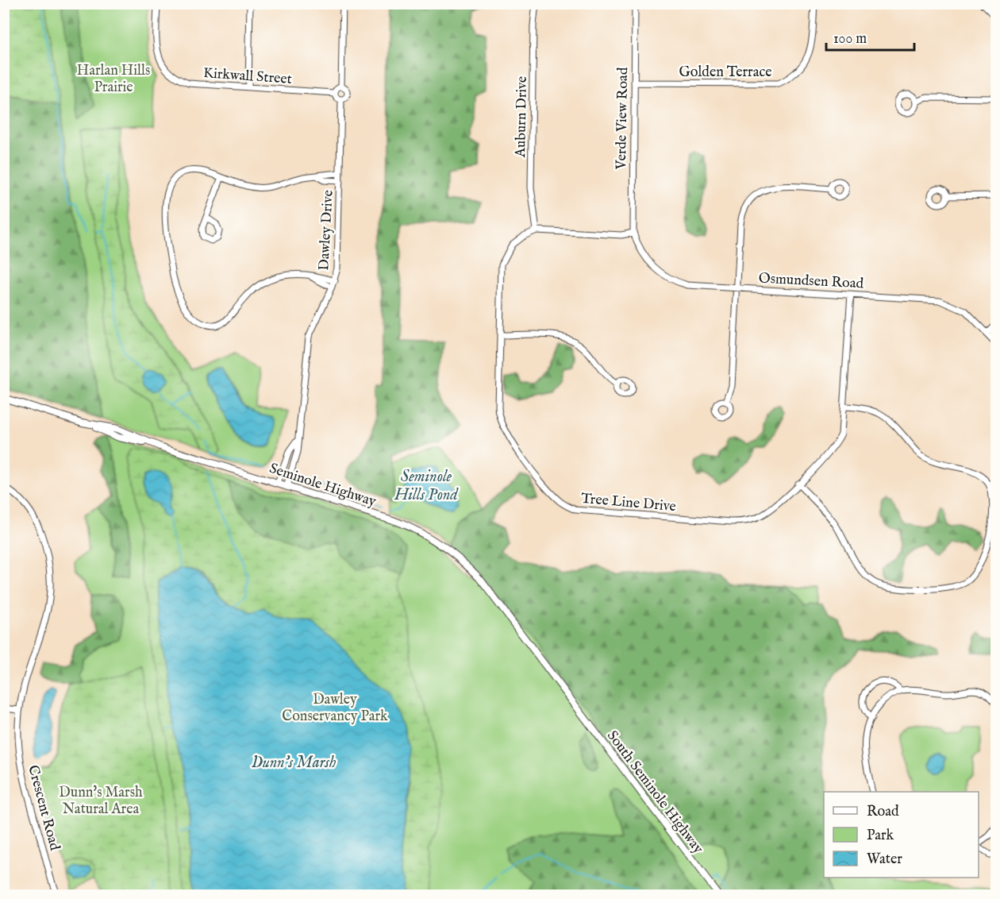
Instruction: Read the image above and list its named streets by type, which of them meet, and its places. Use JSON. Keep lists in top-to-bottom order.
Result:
{
  "streets": {
    "street": [
      "Golden Terrace",
      "Kirkwall Street",
      "Auburn Drive",
      "Verde View Road",
      "Dawley Drive",
      "Osmundsen Road",
      "Seminole Highway",
      "Tree Line Drive",
      "South Seminole Highway",
      "Crescent Road"
    ]
  },
  "crossings": [
    ["Golden Terrace", "Verde View Road"],
    ["Kirkwall Street", "Dawley Drive"],
    ["Auburn Drive", "Tree Line Drive"],
    ["Verde View Road", "Osmundsen Road"],
    ["Dawley Drive", "Seminole Highway"],
    ["Osmundsen Road", "Tree Line Drive"],
    ["Seminole Highway", "South Seminole Highway"]
  ],
  "water": ["Seminole Hills Pond", "Dunn's Marsh"],
  "parks": ["Harlan Hills Prairie", "Dawley Conservancy Park", "Dunn's Marsh Natural Area"],
  "legend": ["Road", "Park", "Water"],
  "scale_bar": "100 m"
}
